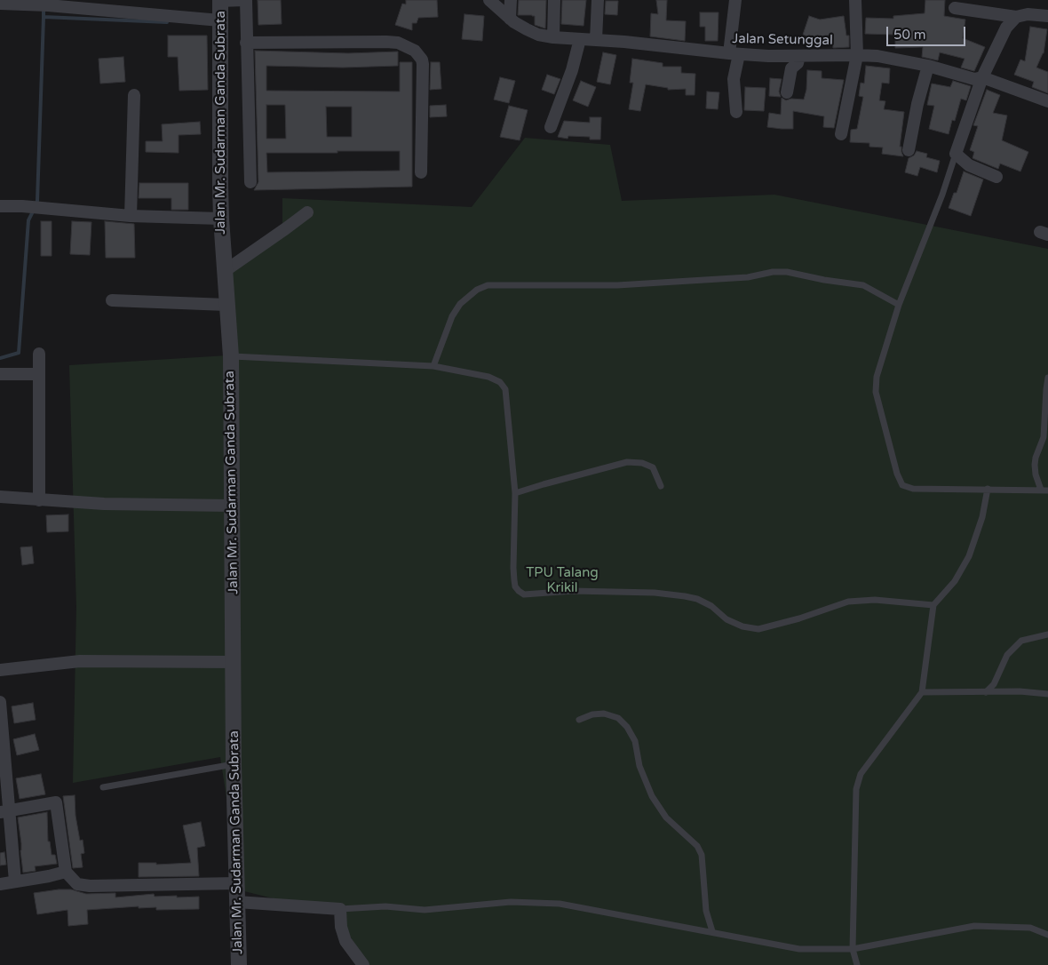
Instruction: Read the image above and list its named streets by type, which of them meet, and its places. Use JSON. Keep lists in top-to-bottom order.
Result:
{
  "streets": {
    "street": ["Jalan Setunggal", "Jalan Mr. Sudarman Ganda Subrata"]
  },
  "parks": ["TPU Talang Krikil"],
  "scale_bar": "50 m"
}
